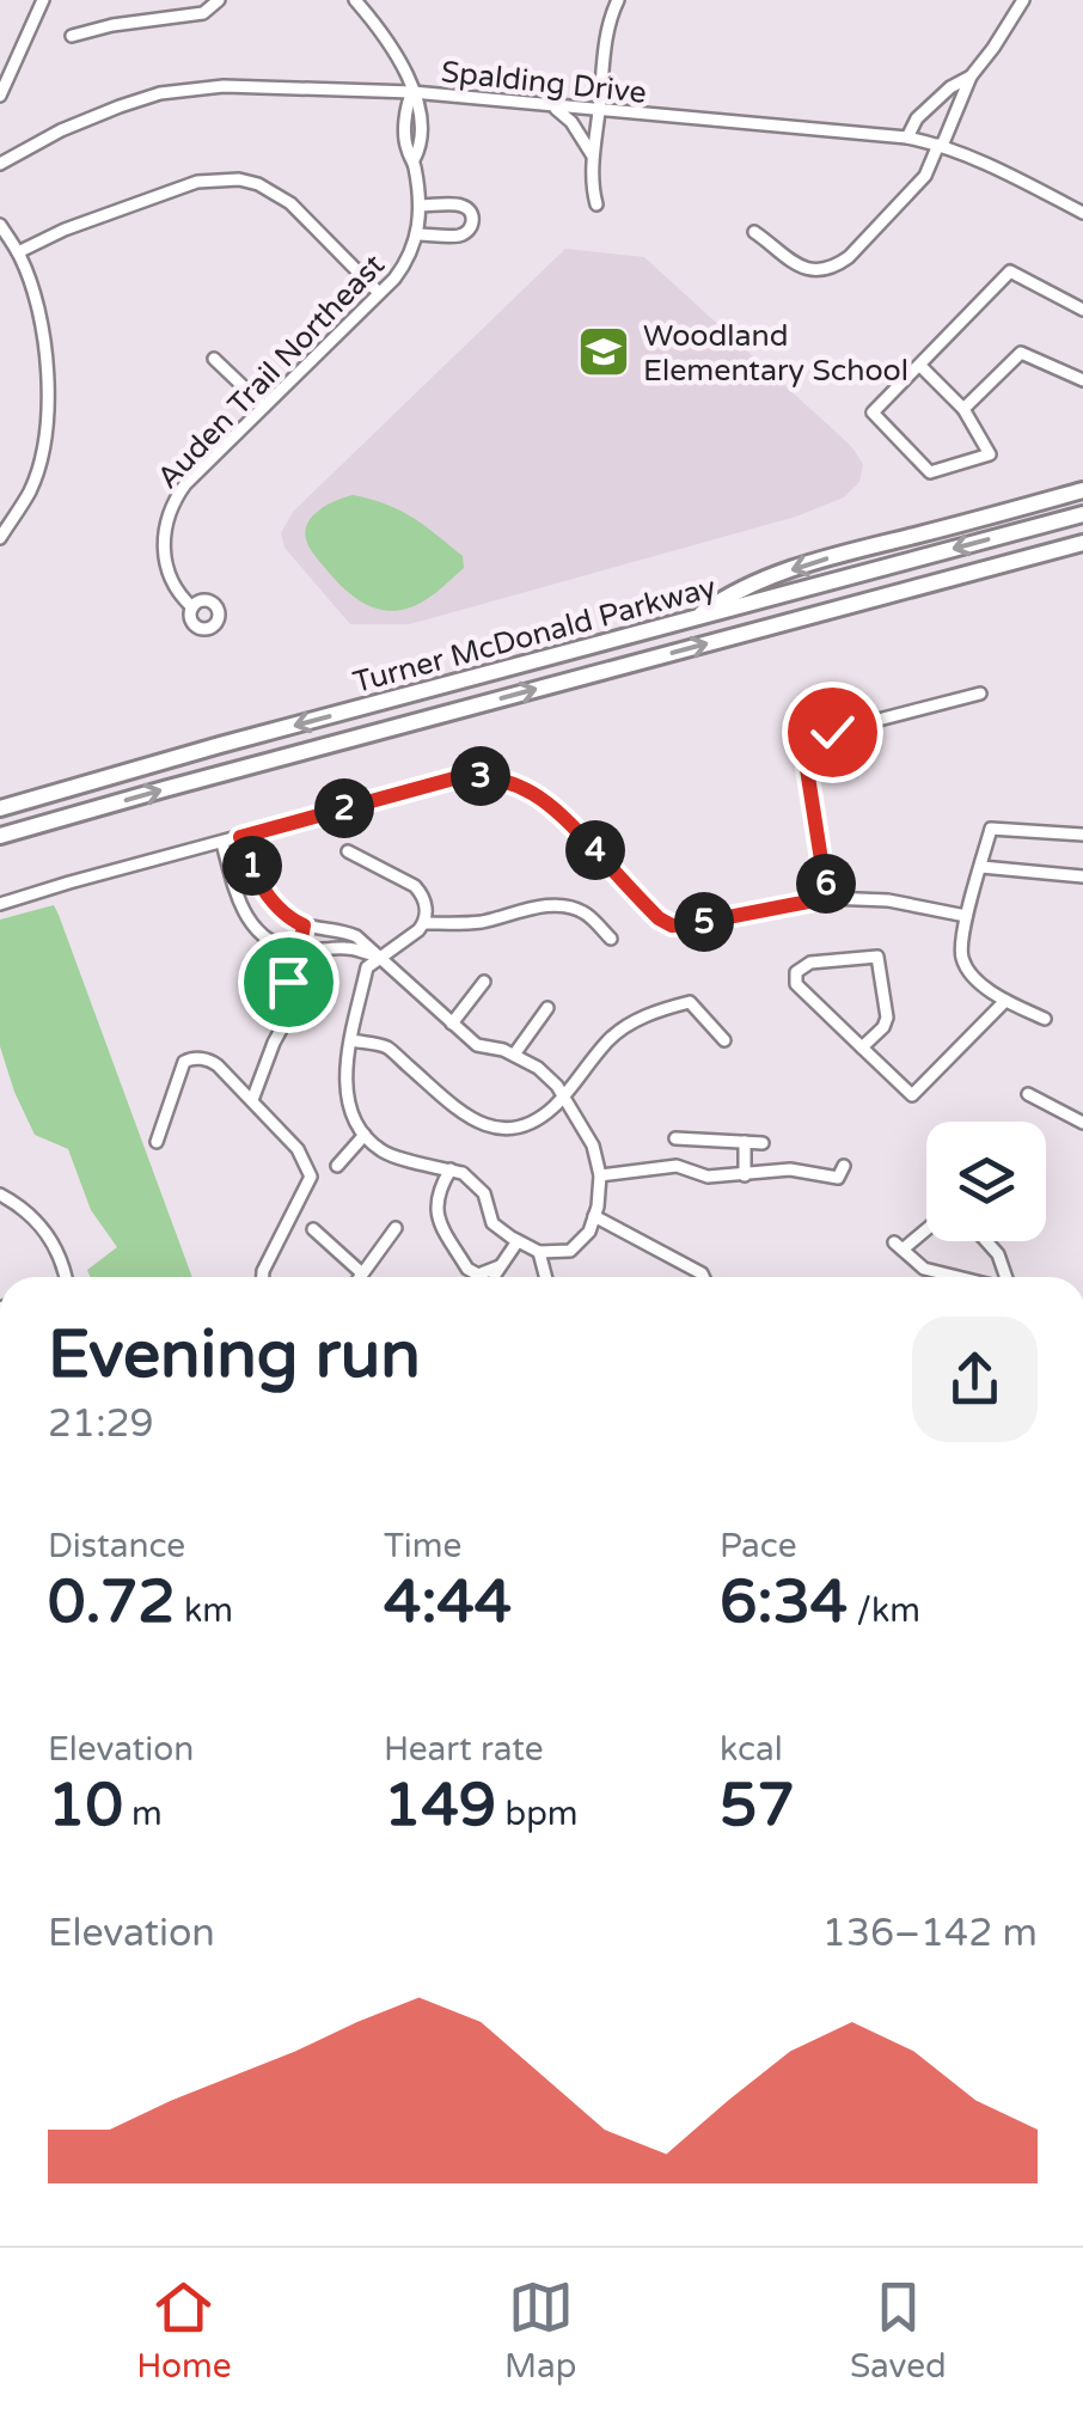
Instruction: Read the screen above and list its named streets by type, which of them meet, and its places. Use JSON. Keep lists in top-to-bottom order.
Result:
{
  "streets": {
    "highway": ["Turner McDonald Parkway"],
    "street": ["Spalding Drive", "Auden Trail Northeast"]
  },
  "crossings": [
    ["Spalding Drive", "Auden Trail Northeast"]
  ],
  "places": {
    "school or university": ["Woodland Elementary School"]
  },
  "page": {
    "pins": [
      "3",
      "2",
      "4",
      "1",
      "6",
      "5"
    ],
    "heading": ["Evening run", "21:29"],
    "stats": [
      ["Distance", "0.72 km"],
      ["Time", "4:44"],
      ["Pace", "6:34 /km"],
      ["Elevation", "10 m"],
      ["Heart rate", "149 bpm"],
      ["kcal", "57"]
    ],
    "chart": ["Elevation", "136–142 m"],
    "tabs": ["Home", "Map", "Saved"]
  }
}
